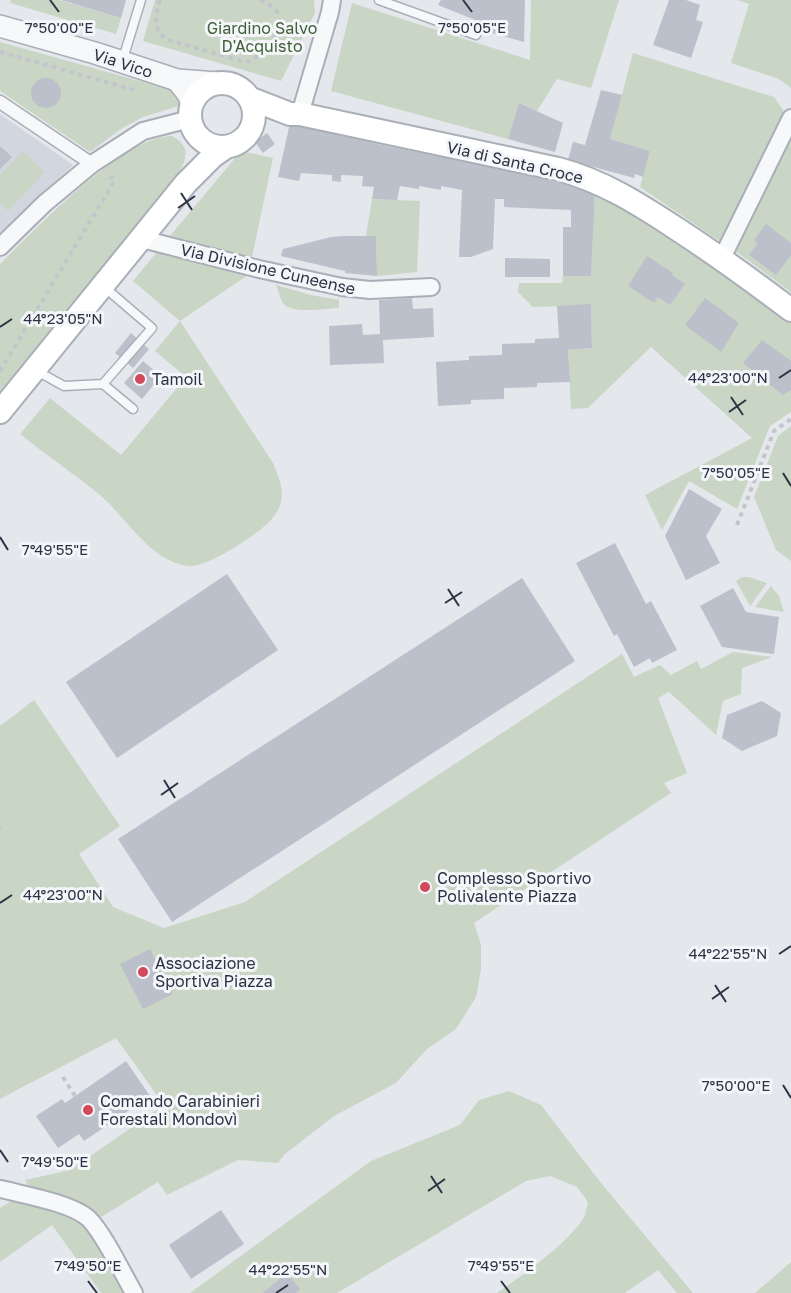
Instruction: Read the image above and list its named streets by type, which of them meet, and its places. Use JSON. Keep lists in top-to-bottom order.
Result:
{
  "streets": {
    "main road": ["Via di Santa Croce"],
    "street": ["Via Vico", "Via Divisione Cuneense"]
  },
  "crossings": [
    ["Via Vico", "Via di Santa Croce"]
  ],
  "parks": ["Giardino Salvo D'Acquisto"],
  "places": [
    "Tamoil",
    "Complesso Sportivo Polivalente Piazza",
    "Associazione Sportiva Piazza",
    "Comando Carabinieri Forestali Mondovì"
  ],
  "coordinates": [
    "7°50'00\"E",
    "7°50'05\"E",
    "44°23'05\"N",
    "44°23'00\"N",
    "7°49'55\"E",
    "44°22'55\"N",
    "7°49'50\"E"
  ]
}
